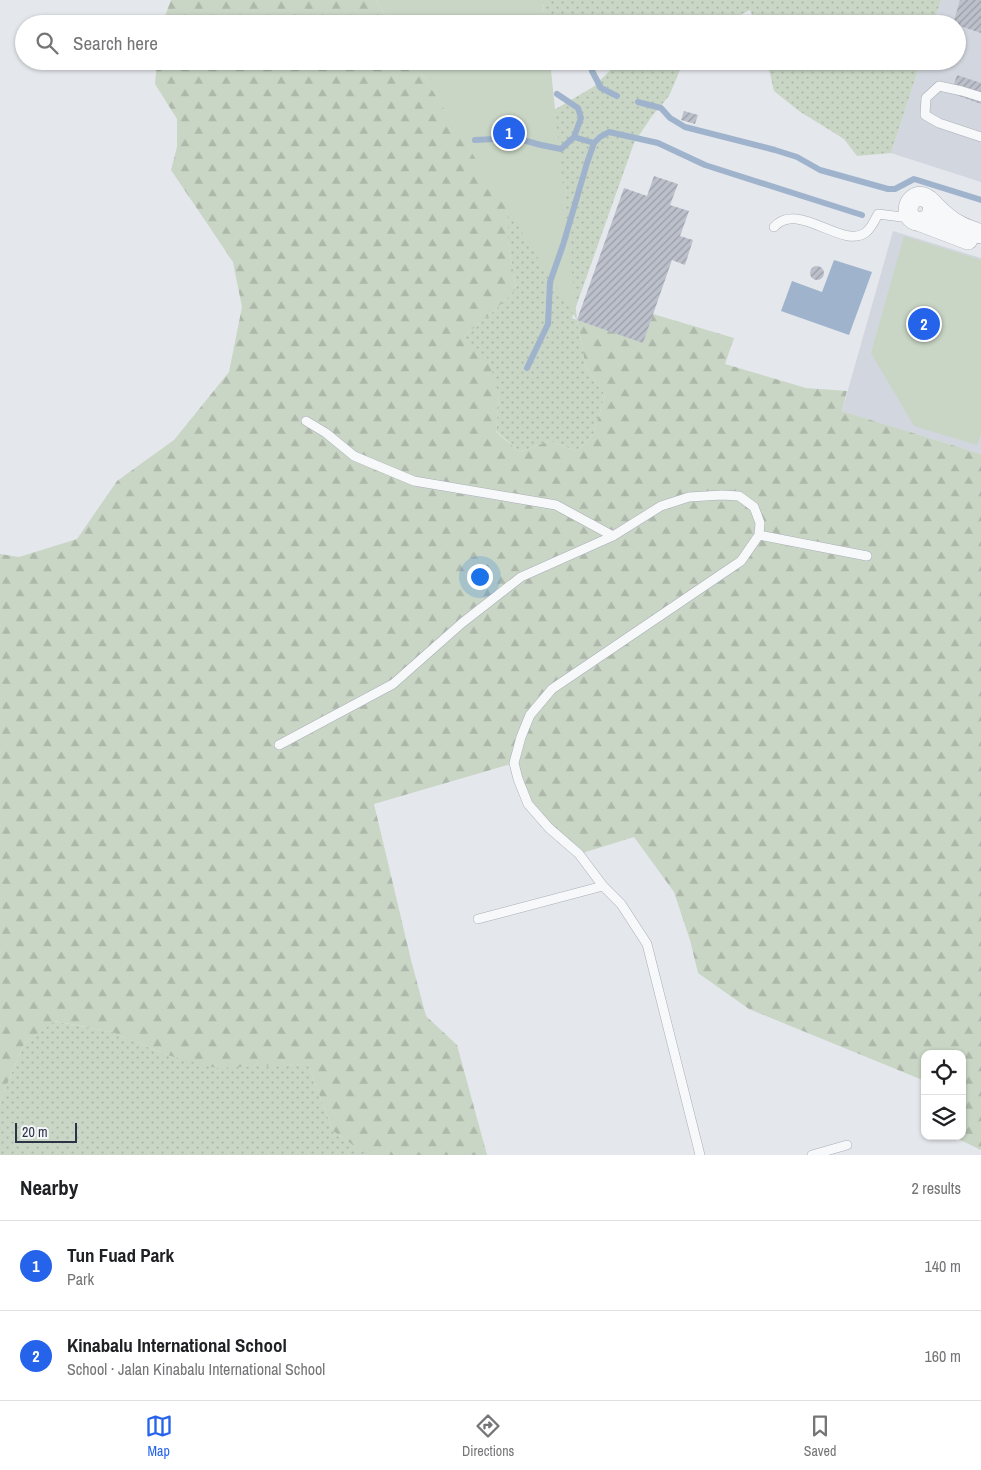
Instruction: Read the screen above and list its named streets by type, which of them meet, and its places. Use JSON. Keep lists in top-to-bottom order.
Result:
{
  "scale_bar": "20 m",
  "page": {
    "search": "Search here",
    "pins": ["1", "2"],
    "scale": "20 m",
    "heading": ["Nearby", "2 results"],
    "list": [
      {
        "mark": "1",
        "name": "Tun Fuad Park",
        "note": "Park",
        "value": "140 m"
      },
      {
        "mark": "2",
        "name": "Kinabalu International School",
        "note": "School · Jalan Kinabalu International School",
        "value": "160 m"
      }
    ],
    "nav": ["Map", "Directions", "Saved"]
  }
}
